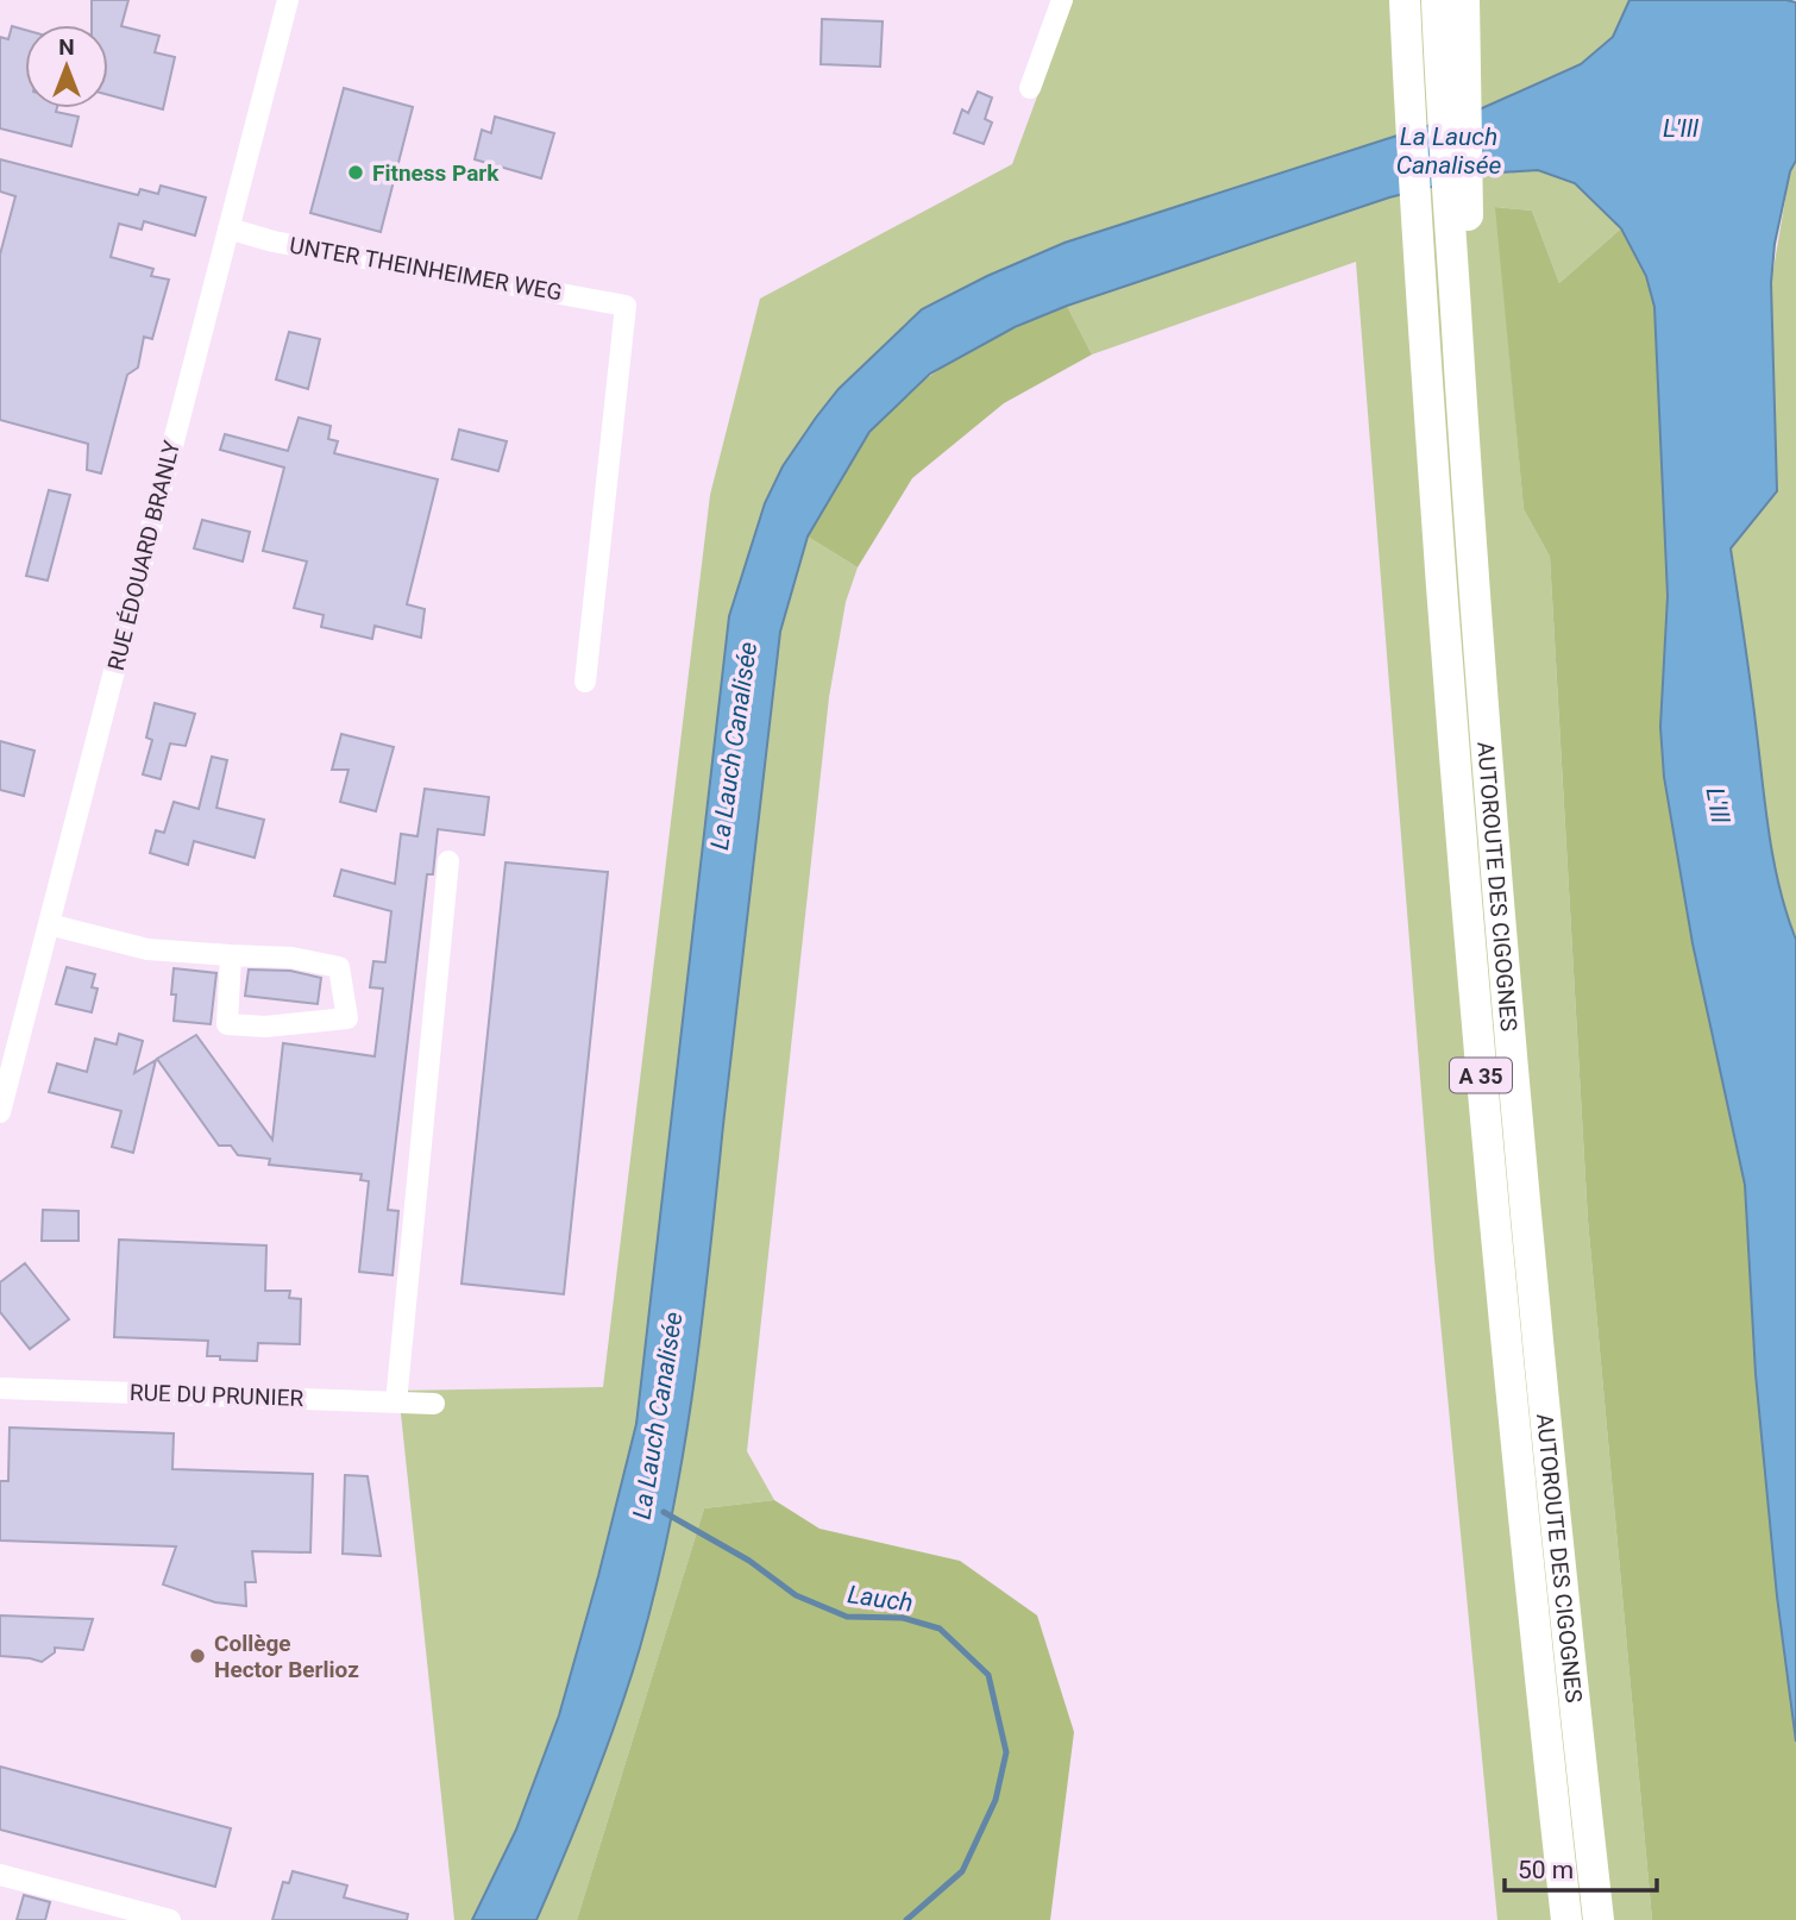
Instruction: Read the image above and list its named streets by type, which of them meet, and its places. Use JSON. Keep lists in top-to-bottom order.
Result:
{
  "streets": {
    "highway": ["AUTOROUTE DES CIGOGNES", "A 35"],
    "street": ["UNTER THEINHEIMER WEG", "RUE ÉDOUARD BRANLY", "RUE DU PRUNIER"]
  },
  "crossings": [
    ["UNTER THEINHEIMER WEG", "RUE ÉDOUARD BRANLY"]
  ],
  "water": ["L'Ill", "La Lauch Canalisée", "Lauch"],
  "places": ["Fitness Park", "Collège Hector Berlioz"],
  "scale_bar": "50 m",
  "north": "top"
}
